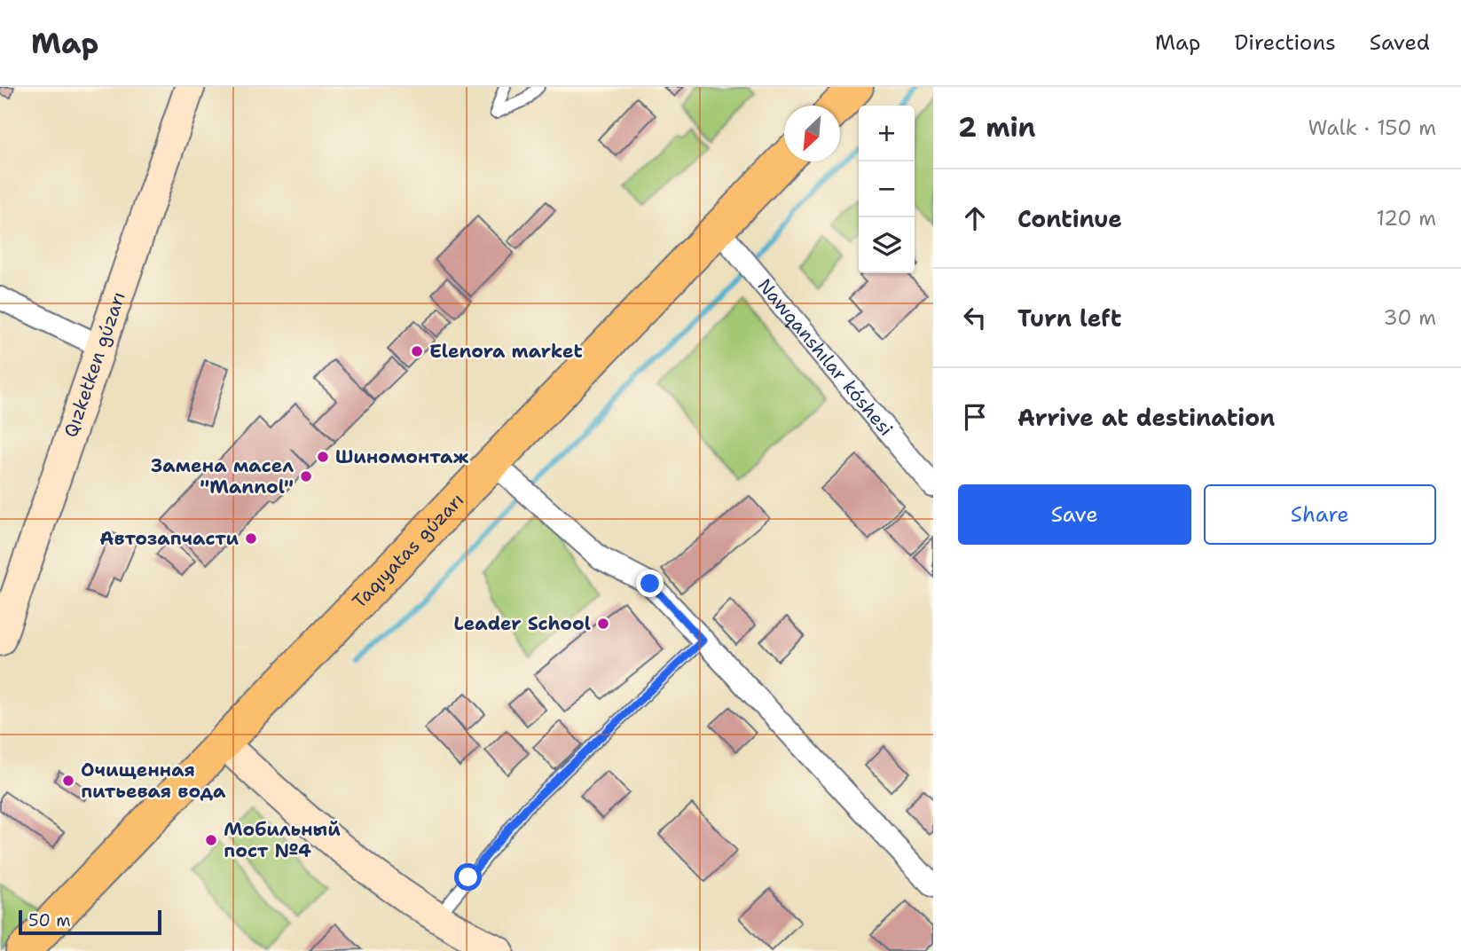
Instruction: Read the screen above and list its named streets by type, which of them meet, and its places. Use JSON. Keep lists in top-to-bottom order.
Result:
{
  "streets": {
    "highway": ["Taqıyatas gúzarı"],
    "street": ["Nawqanshılar kóshesi", "Qızketken gúzarı"]
  },
  "crossings": [
    ["Nawqanshılar kóshesi", "Taqıyatas gúzarı"]
  ],
  "places": [
    "Elenora market",
    "Шиномонтаж",
    "Замена масел \"Mannol\"",
    "Автозапчасти",
    "Leader School",
    "Очищенная питьевая вода",
    "Мобильный пост №4"
  ],
  "scale_bar": "50 m",
  "north": "bottom left",
  "page": {
    "header": "Map",
    "nav": ["Map", "Directions", "Saved"],
    "heading": ["2 min", "Walk · 150 m"],
    "map_buttons": ["+", "−"],
    "list": [
      ["Continue", "120 m"],
      ["Turn left", "30 m"],
      "Arrive at destination"
    ],
    "buttons": ["Save", "Share"],
    "scale": "50 m"
  }
}
